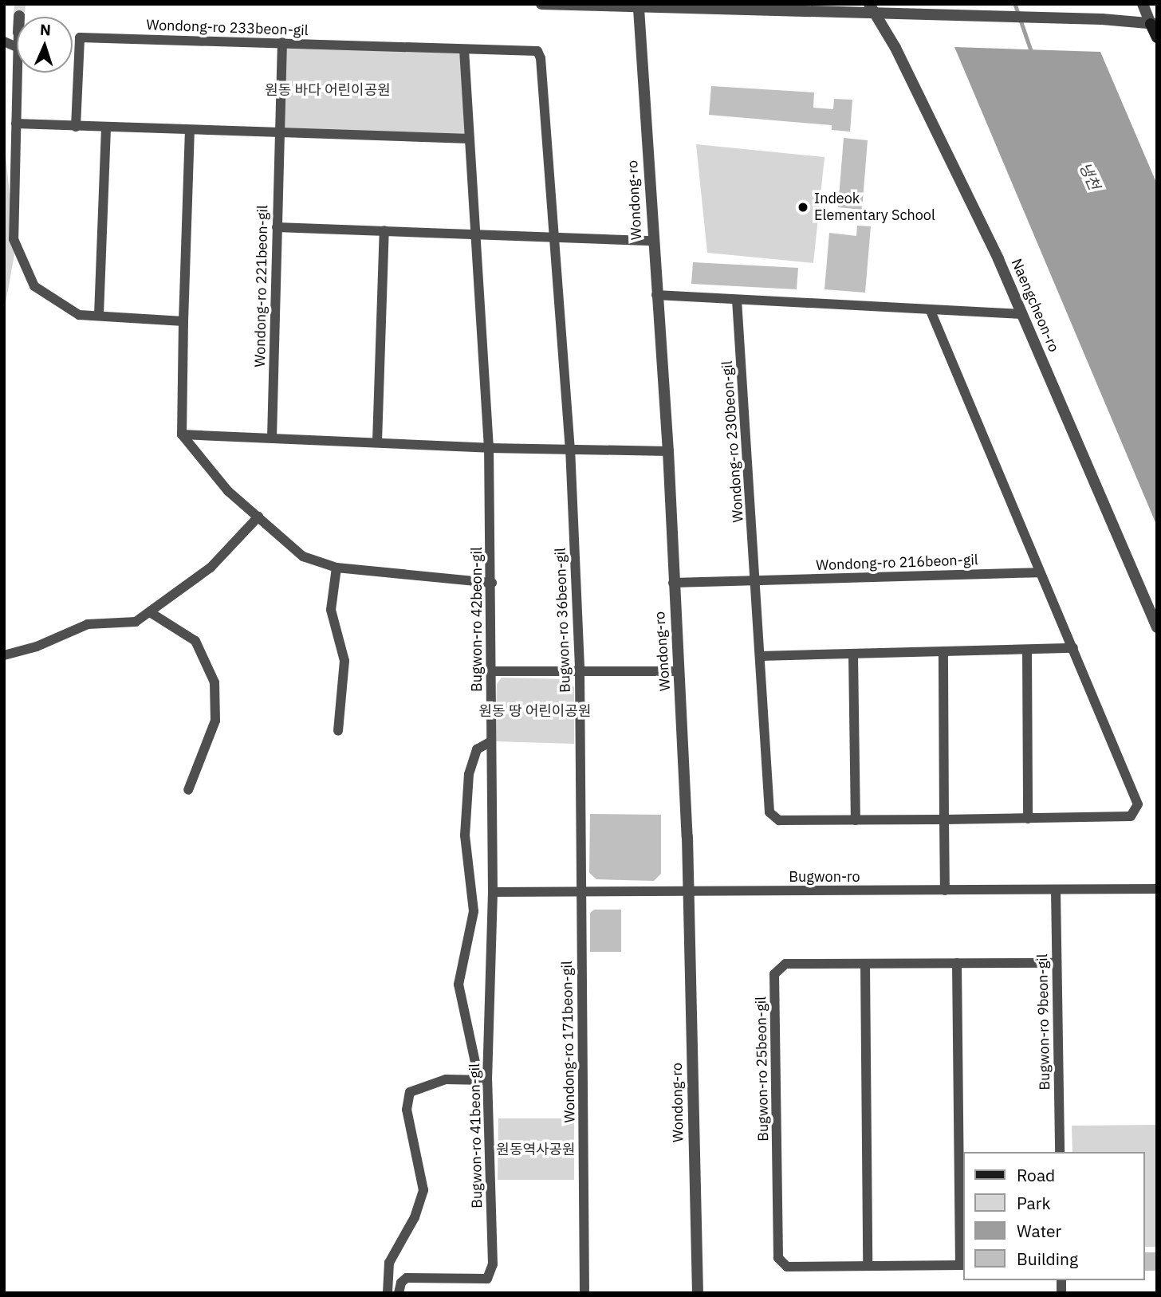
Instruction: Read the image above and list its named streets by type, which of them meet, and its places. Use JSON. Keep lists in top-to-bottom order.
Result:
{
  "streets": {
    "street": [
      "Wondong-ro 233beon-gil",
      "Wondong-ro",
      "Wondong-ro 221beon-gil",
      "Naengcheon-ro",
      "Wondong-ro 230beon-gil",
      "Wondong-ro 216beon-gil",
      "Bugwon-ro 42beon-gil",
      "Bugwon-ro 36beon-gil",
      "Bugwon-ro",
      "Bugwon-ro 9beon-gil",
      "Wondong-ro 171beon-gil",
      "Bugwon-ro 25beon-gil",
      "Bugwon-ro 41beon-gil"
    ]
  },
  "crossings": [
    ["Wondong-ro 233beon-gil", "Wondong-ro 221beon-gil"],
    ["Wondong-ro", "Wondong-ro 216beon-gil"],
    ["Wondong-ro", "Bugwon-ro"],
    ["Wondong-ro 230beon-gil", "Wondong-ro 216beon-gil"],
    ["Bugwon-ro 42beon-gil", "Bugwon-ro"],
    ["Bugwon-ro 42beon-gil", "Bugwon-ro 41beon-gil"],
    ["Bugwon-ro 36beon-gil", "Bugwon-ro"],
    ["Bugwon-ro 36beon-gil", "Wondong-ro 171beon-gil"],
    ["Bugwon-ro", "Bugwon-ro 9beon-gil"],
    ["Bugwon-ro", "Wondong-ro 171beon-gil"],
    ["Bugwon-ro", "Bugwon-ro 41beon-gil"],
    ["Bugwon-ro 9beon-gil", "Bugwon-ro 25beon-gil"]
  ],
  "water": ["냉천"],
  "parks": ["원동 바다 어린이공원", "원동 땅 어린이공원", "원동역사공원"],
  "places": ["Indeok Elementary School"],
  "legend": [
    "Road",
    "Park",
    "Water",
    "Building"
  ],
  "north": "top"
}
